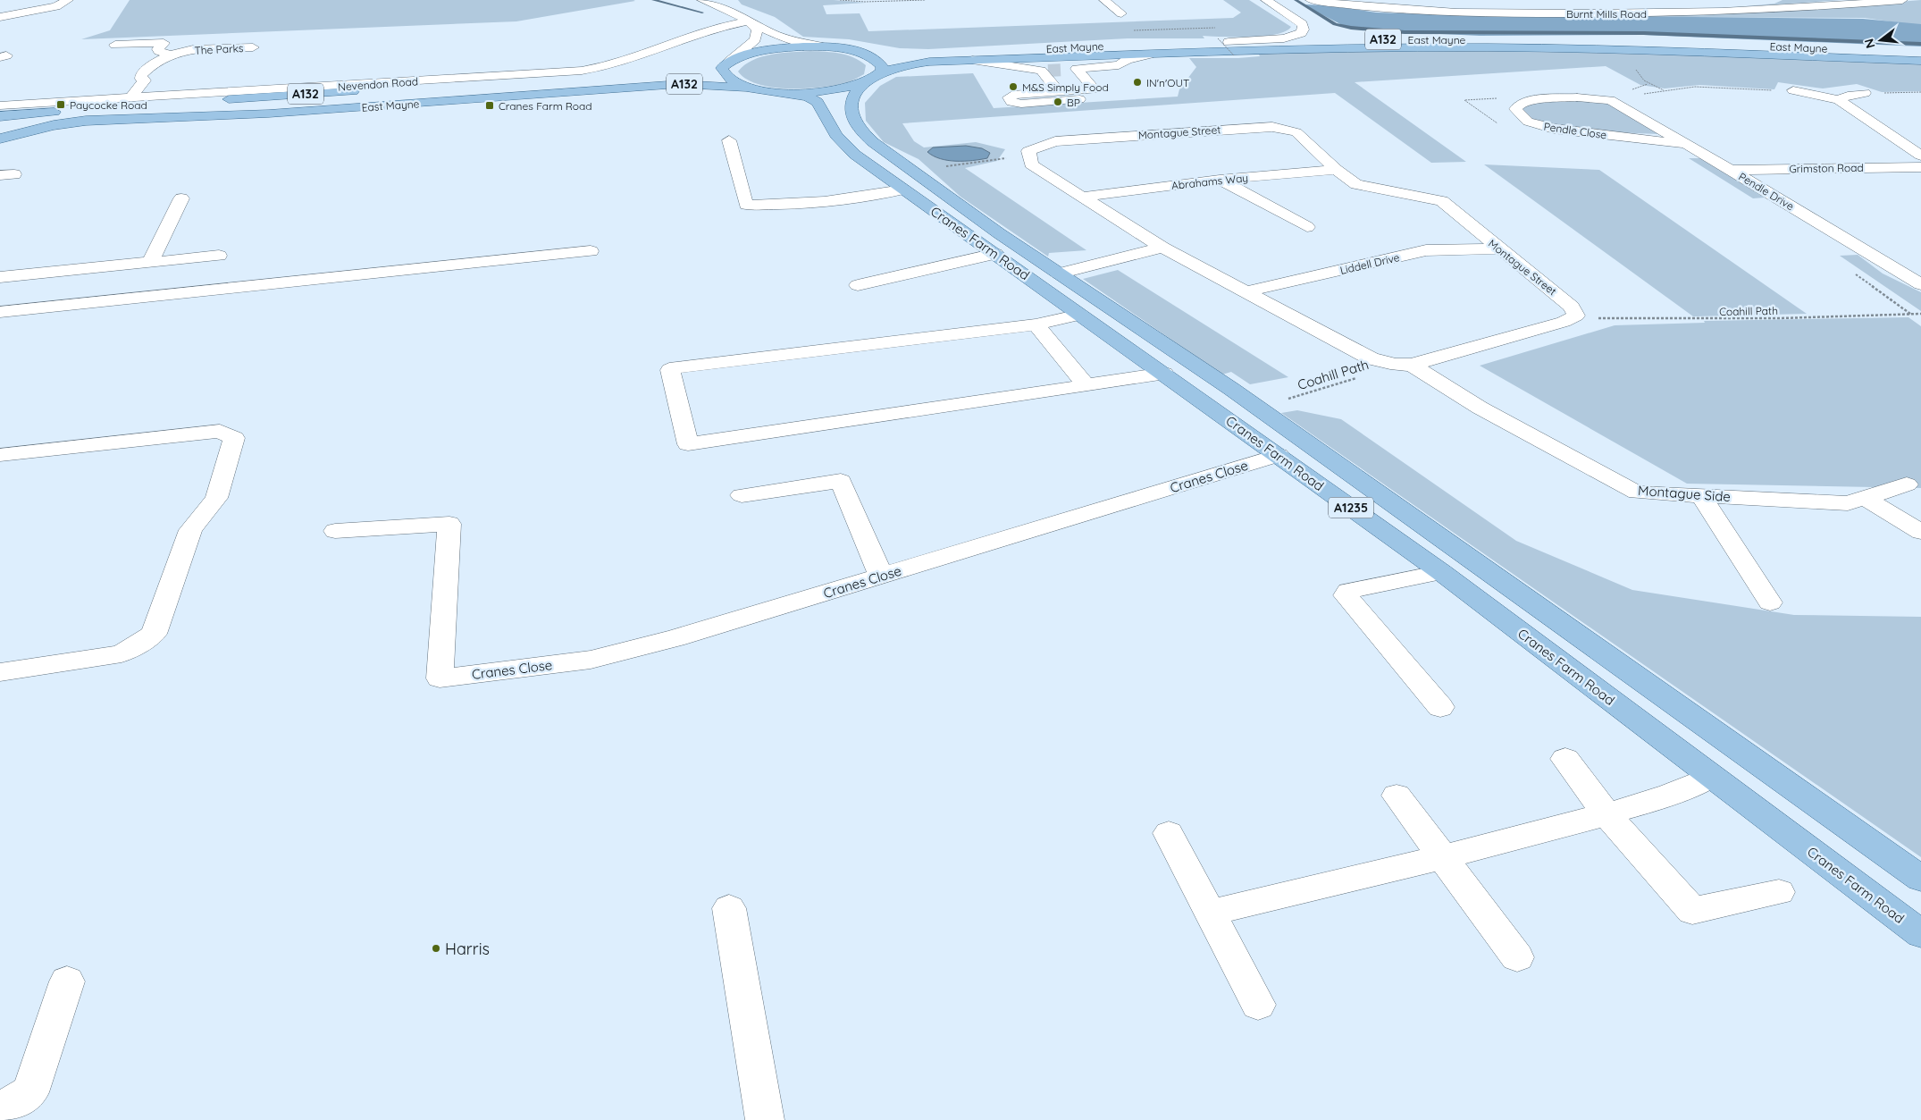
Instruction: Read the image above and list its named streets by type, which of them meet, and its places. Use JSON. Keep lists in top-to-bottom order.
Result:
{
  "streets": {
    "main road": [
      "A132",
      "East Mayne",
      "Cranes Farm Road",
      "A1235"
    ],
    "street": [
      "Burnt Mills Road",
      "The Parks",
      "Nevendon Road",
      "Pendle Close",
      "Montague Street",
      "Grimston Road",
      "Abrahams Way",
      "Pendle Drive",
      "Liddell Drive",
      "Cranes Close",
      "Montague Side"
    ],
    "path": ["Coahill Path"]
  },
  "crossings": [
    ["A132", "East Mayne"],
    ["A132", "Cranes Farm Road"],
    ["East Mayne", "Cranes Farm Road"],
    ["The Parks", "Nevendon Road"],
    ["Pendle Close", "Pendle Drive"],
    ["Montague Street", "Abrahams Way"],
    ["Montague Street", "Liddell Drive"],
    ["Montague Street", "Coahill Path"],
    ["Grimston Road", "Pendle Drive"],
    ["Cranes Farm Road", "Cranes Close"],
    ["Coahill Path", "Montague Side"]
  ],
  "places": {
    "other": [
      "IN'n'OUT",
      "M&S Simply Food",
      "BP",
      "Harris"
    ],
    "transit": ["Paycocke Road", "Cranes Farm Road"]
  },
  "north": "left"
}
